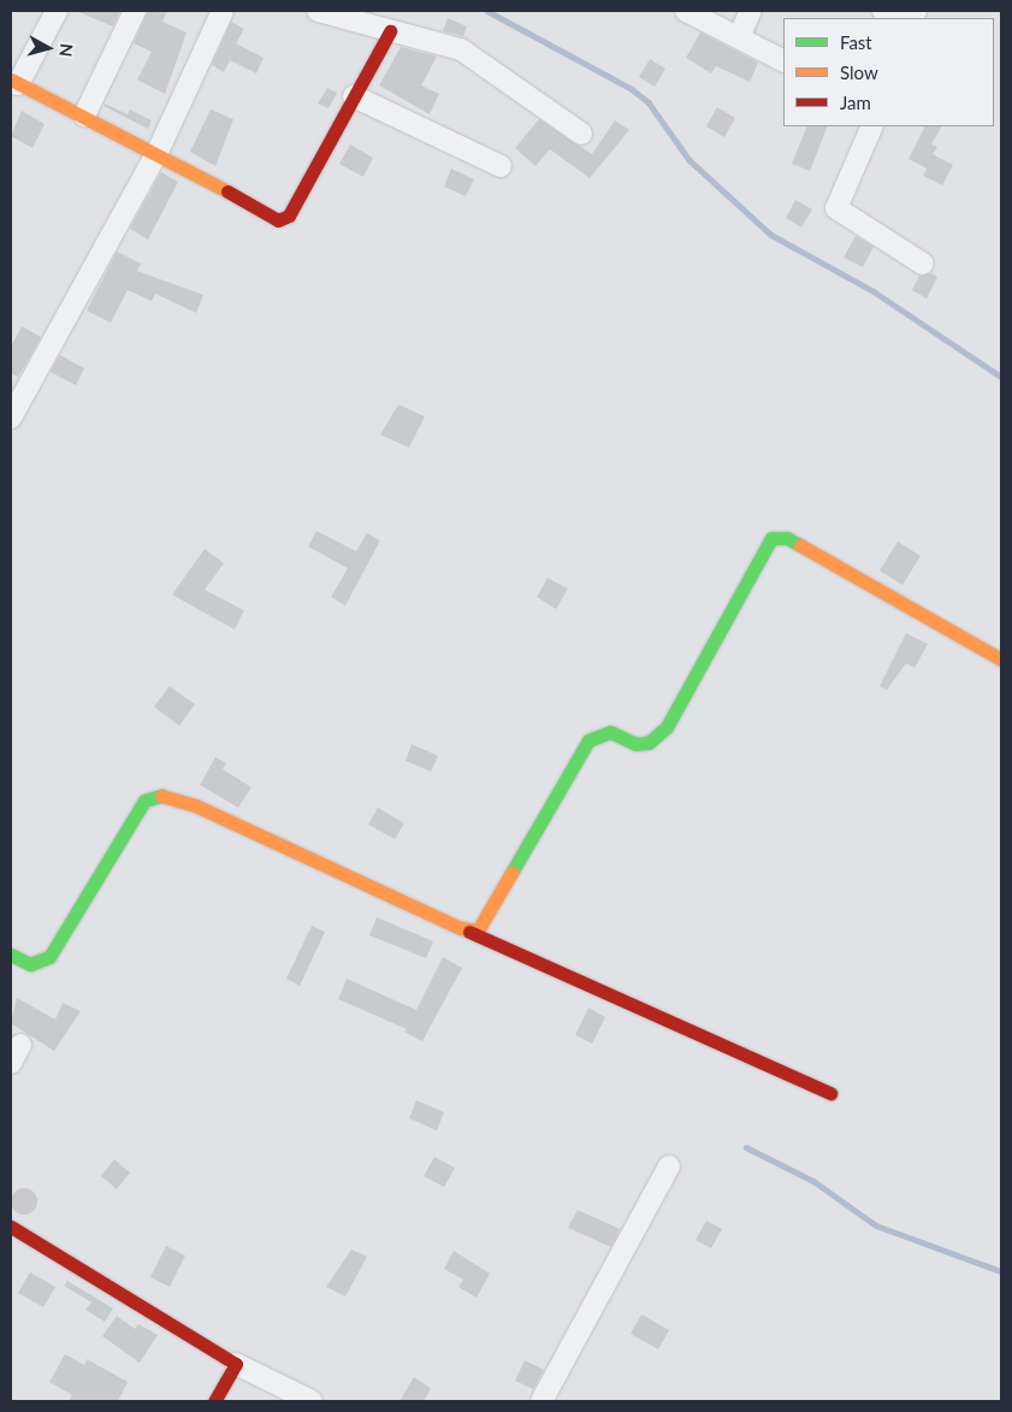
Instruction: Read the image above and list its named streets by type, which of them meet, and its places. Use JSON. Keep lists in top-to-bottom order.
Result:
{
  "legend": ["Fast", "Slow", "Jam"],
  "north": "right"
}
